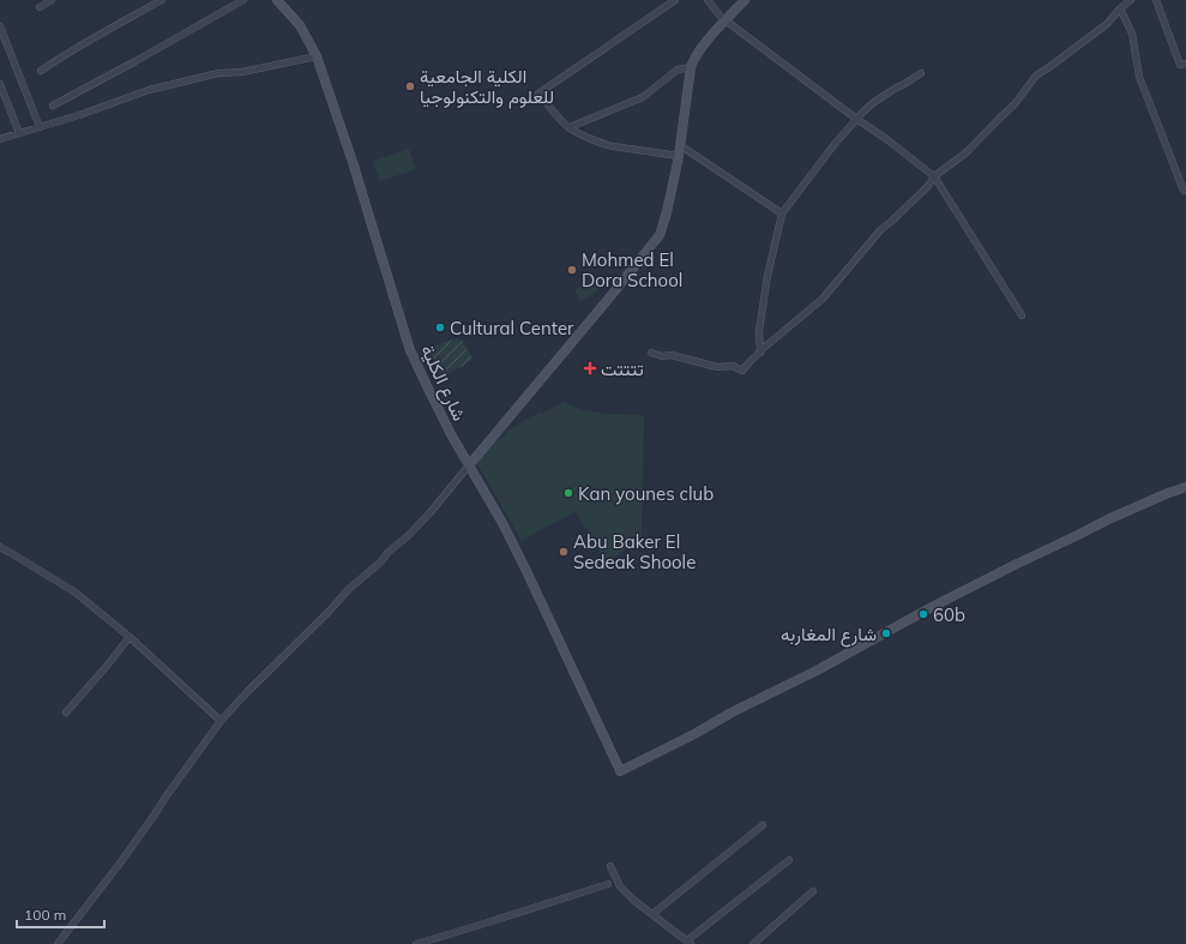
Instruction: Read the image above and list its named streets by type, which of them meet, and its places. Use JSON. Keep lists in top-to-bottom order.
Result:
{
  "streets": {
    "street": ["شارع الكلية"]
  },
  "places": {
    "other": [
      "الكلية الجامعية للعلوم والتكنولوجيا",
      "Mohmed El Dora School",
      "Cultural Center",
      "Kan younes club",
      "Abu Baker El Sedeak Shoole",
      "60b",
      "شارع المغاربه"
    ],
    "health": ["تتتتت"]
  },
  "scale_bar": "100 m"
}
